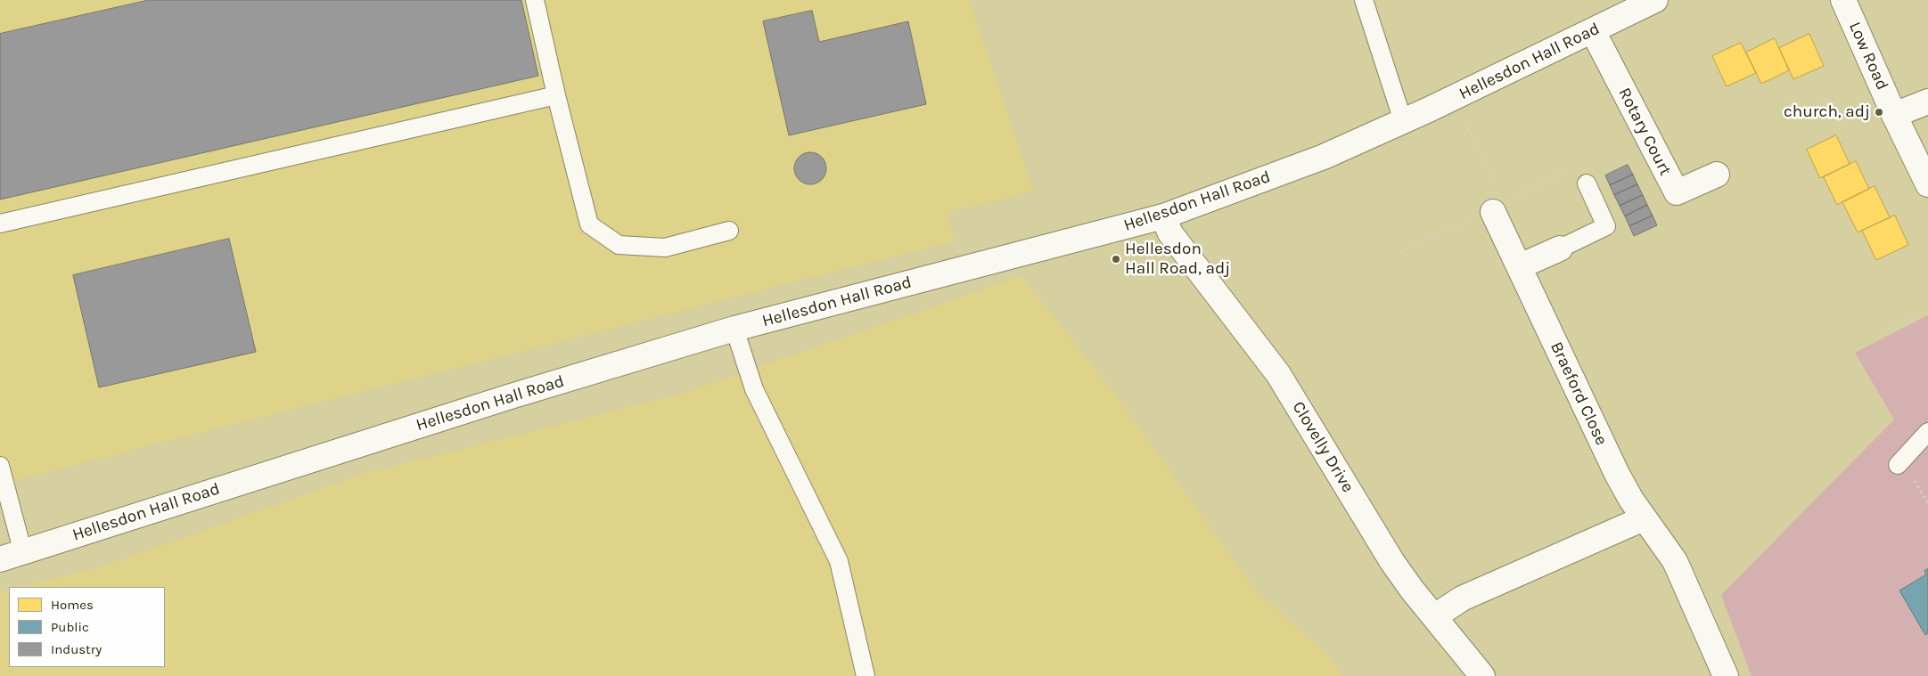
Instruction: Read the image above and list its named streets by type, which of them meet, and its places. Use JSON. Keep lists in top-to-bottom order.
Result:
{
  "streets": {
    "street": [
      "Low Road",
      "Hellesdon Hall Road",
      "Rotary Court",
      "Braeford Close",
      "Clovelly Drive"
    ]
  },
  "crossings": [
    ["Hellesdon Hall Road", "Rotary Court"],
    ["Hellesdon Hall Road", "Clovelly Drive"]
  ],
  "places": ["church, adj", "Hellesdon Hall Road, adj"],
  "legend": ["Homes", "Public", "Industry"]
}
